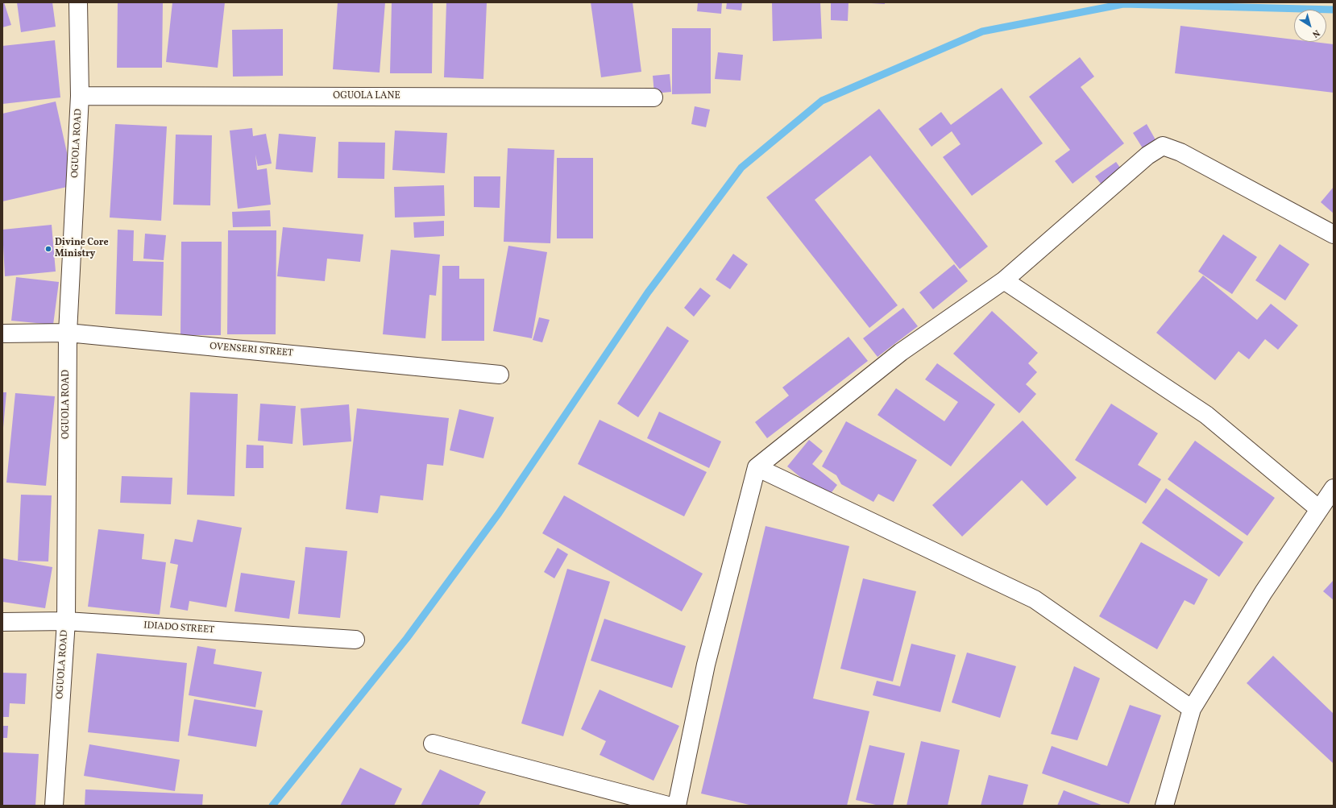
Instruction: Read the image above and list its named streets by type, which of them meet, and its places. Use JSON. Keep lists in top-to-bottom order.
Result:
{
  "streets": {
    "street": [
      "OGUOLA LANE",
      "OGUOLA ROAD",
      "OVENSERI STREET",
      "IDIADO STREET"
    ]
  },
  "crossings": [
    ["OGUOLA LANE", "OGUOLA ROAD"],
    ["OGUOLA ROAD", "OVENSERI STREET"],
    ["OGUOLA ROAD", "IDIADO STREET"]
  ],
  "places": ["Divine Core Ministry"],
  "north": "bottom right"
}
